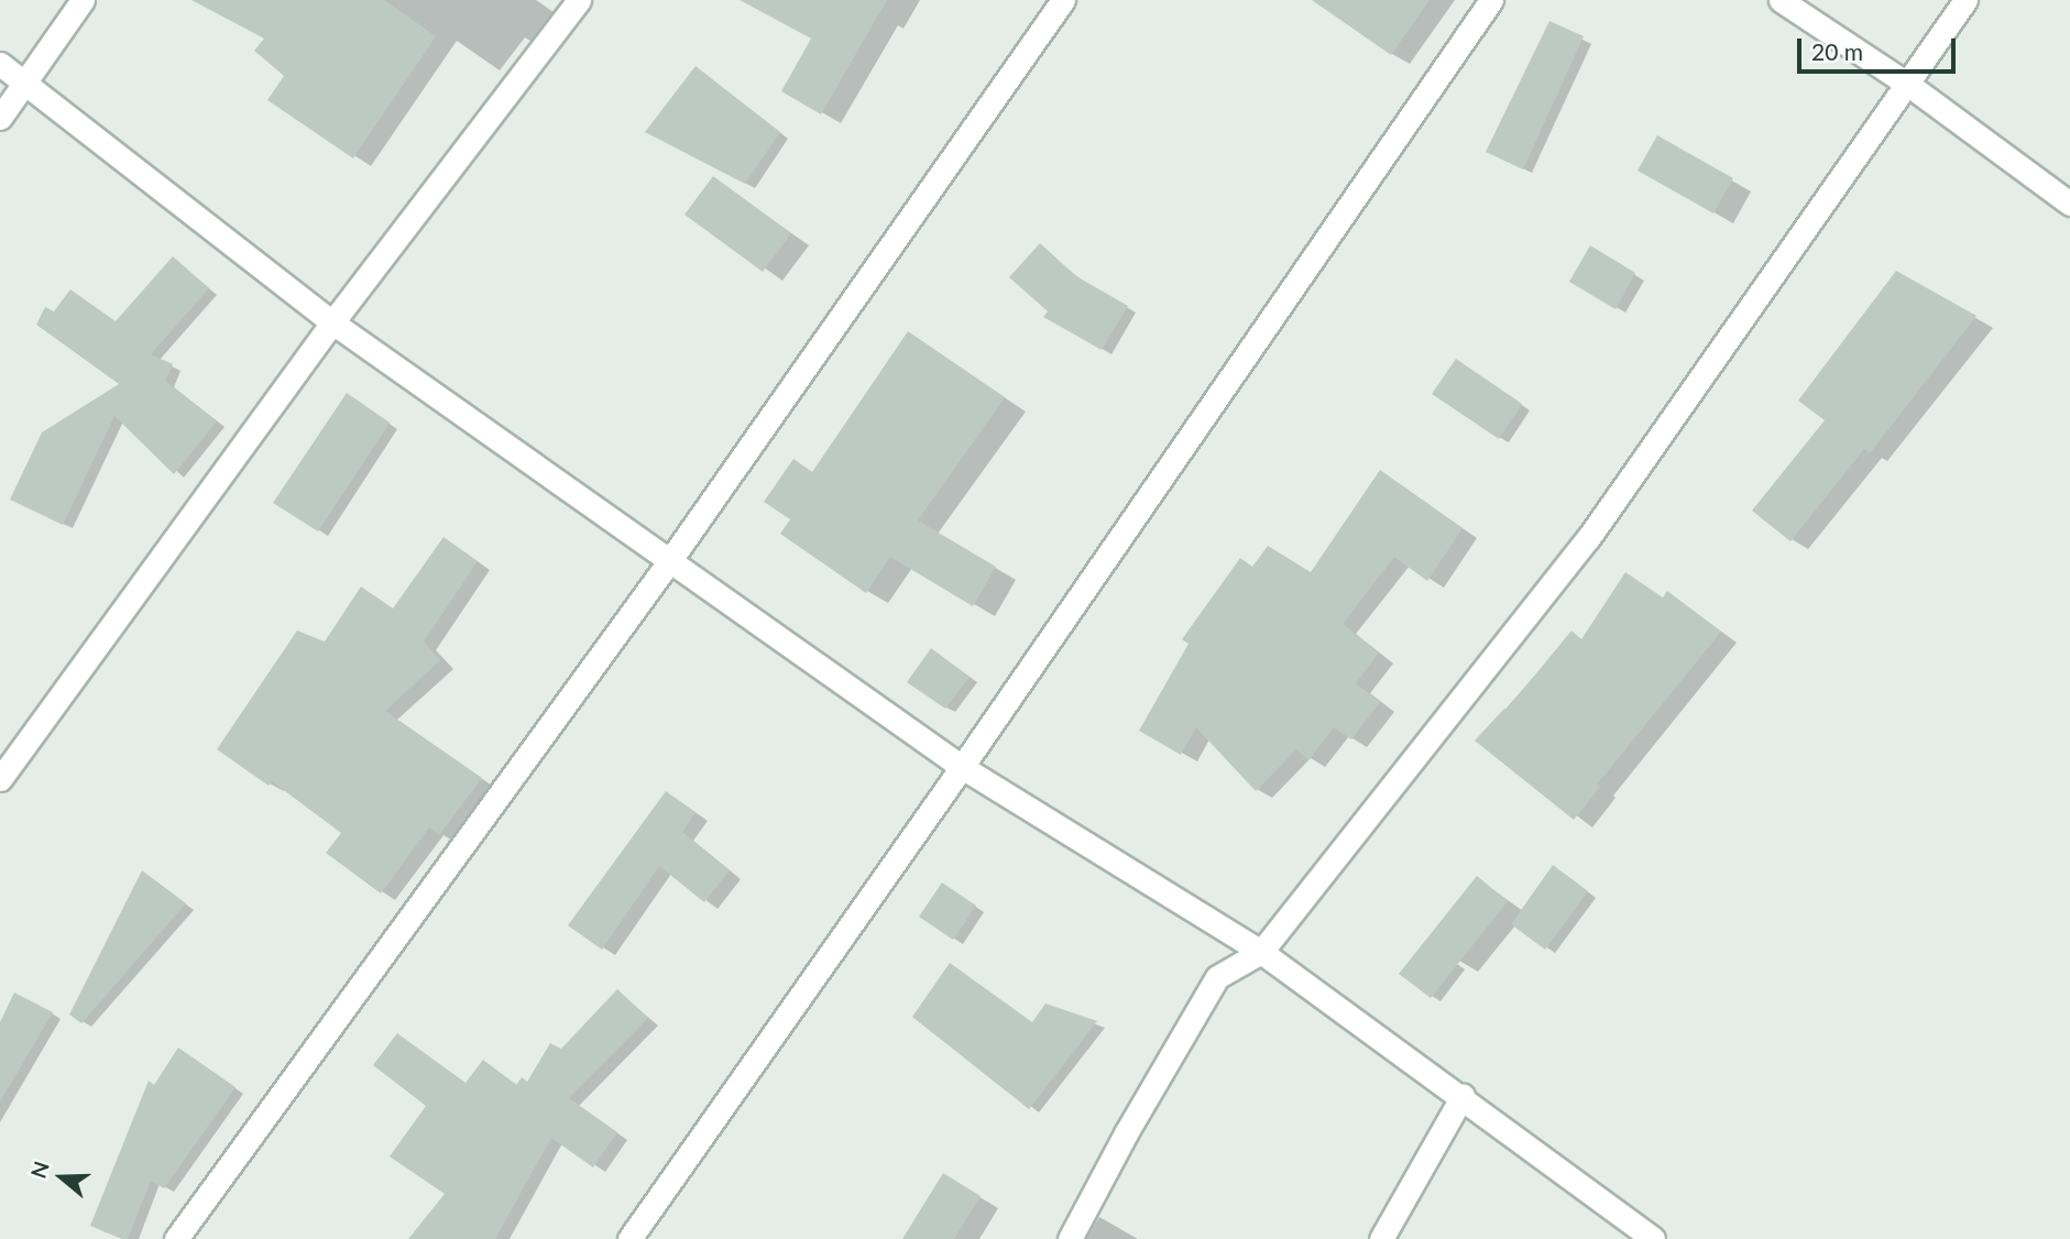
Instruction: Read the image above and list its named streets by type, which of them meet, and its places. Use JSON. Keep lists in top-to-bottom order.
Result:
{
  "scale_bar": "20 m",
  "north": "left"
}
